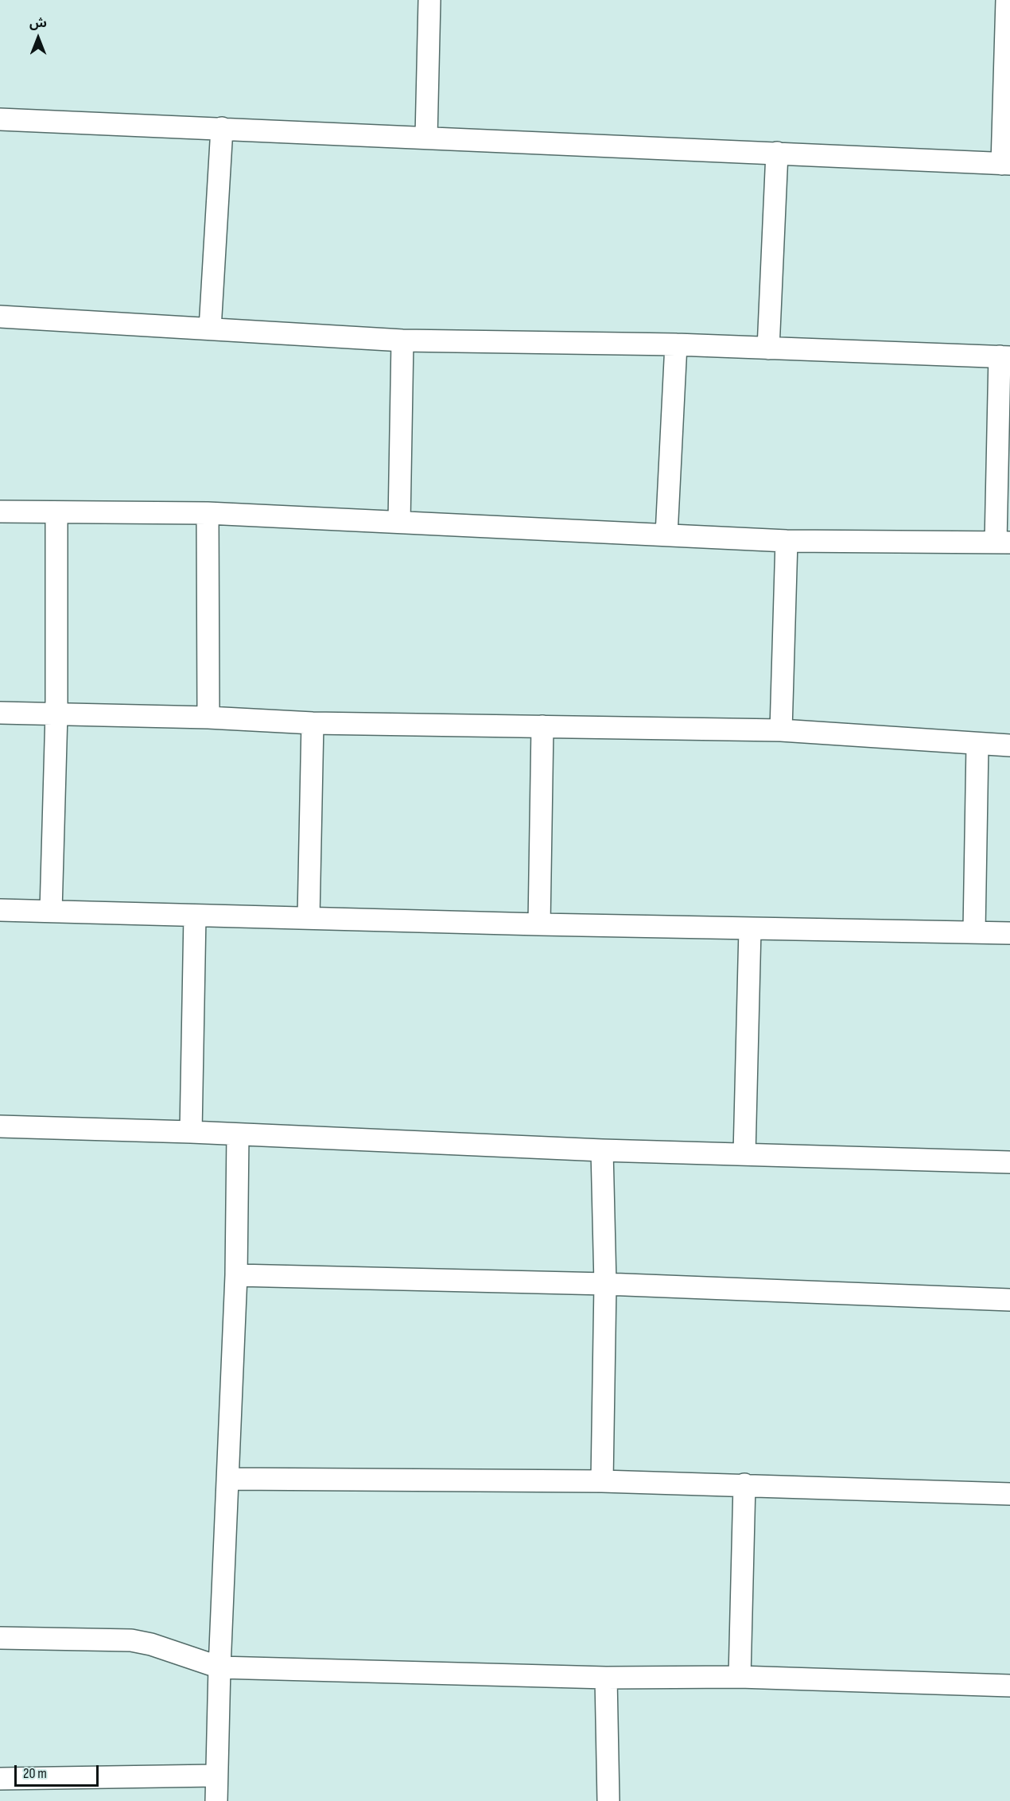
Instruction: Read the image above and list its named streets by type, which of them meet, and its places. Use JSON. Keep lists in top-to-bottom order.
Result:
{
  "scale_bar": "20 m",
  "north": "top"
}
